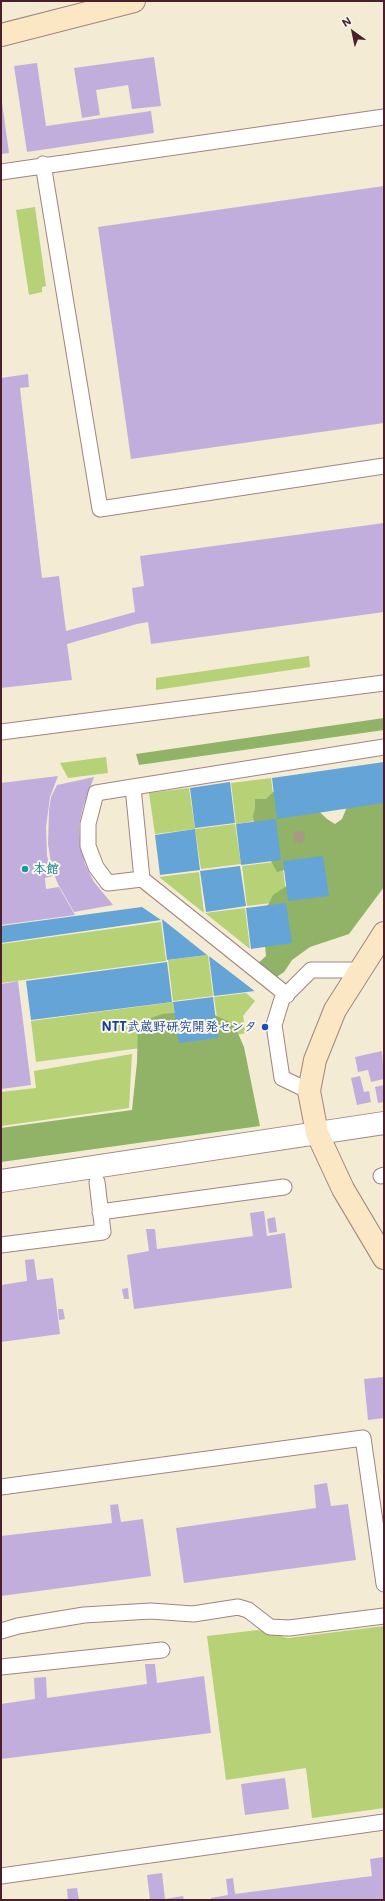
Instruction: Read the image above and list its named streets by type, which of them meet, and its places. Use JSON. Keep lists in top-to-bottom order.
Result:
{
  "places": ["本館", "NTT武蔵野研究開発センタ"],
  "north": "top left"
}
